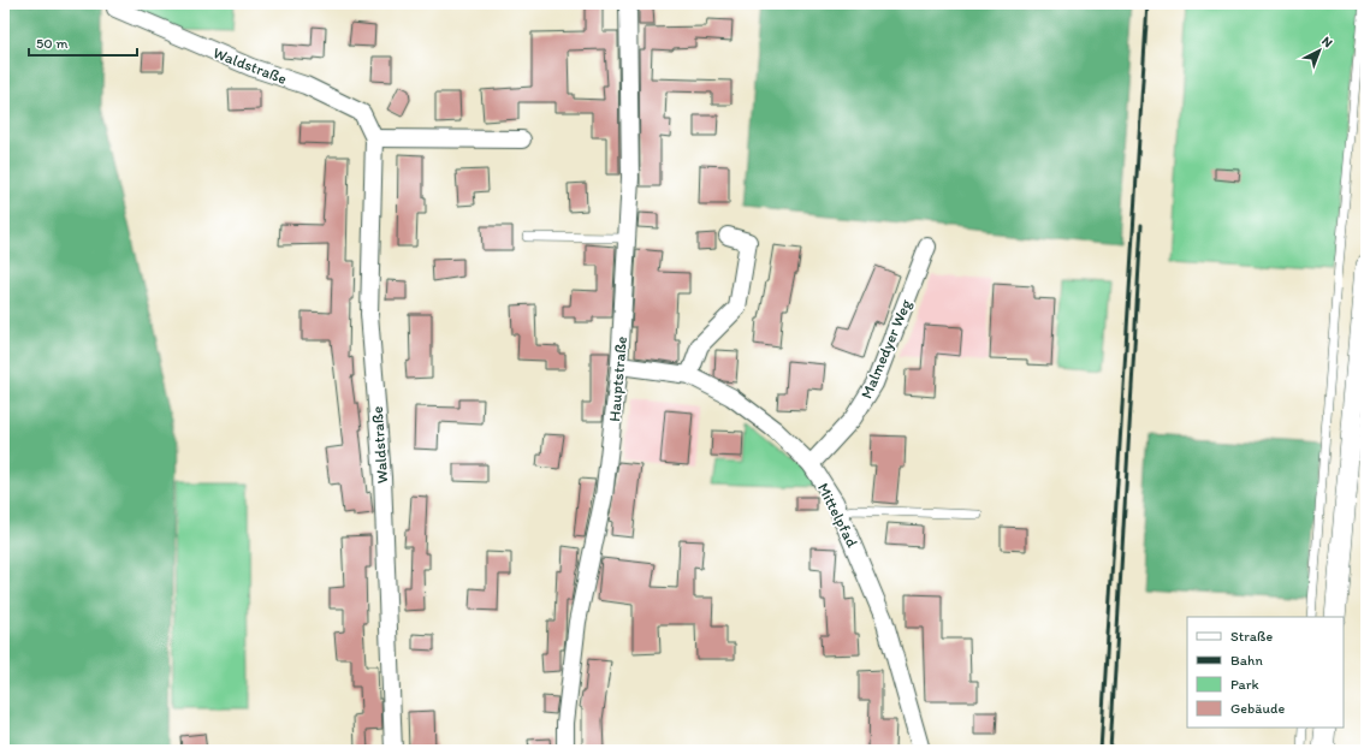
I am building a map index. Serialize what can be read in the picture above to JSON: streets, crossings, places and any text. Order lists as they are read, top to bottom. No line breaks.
{"streets":{"street":["Waldstraße","Malmedyer Weg","Hauptstraße","Mittelpfad"]},"crossings":[["Malmedyer Weg","Mittelpfad"],["Hauptstraße","Mittelpfad"]],"legend":["Straße","Bahn","Park","Gebäude"],"scale_bar":"50 m","north":"top right"}
